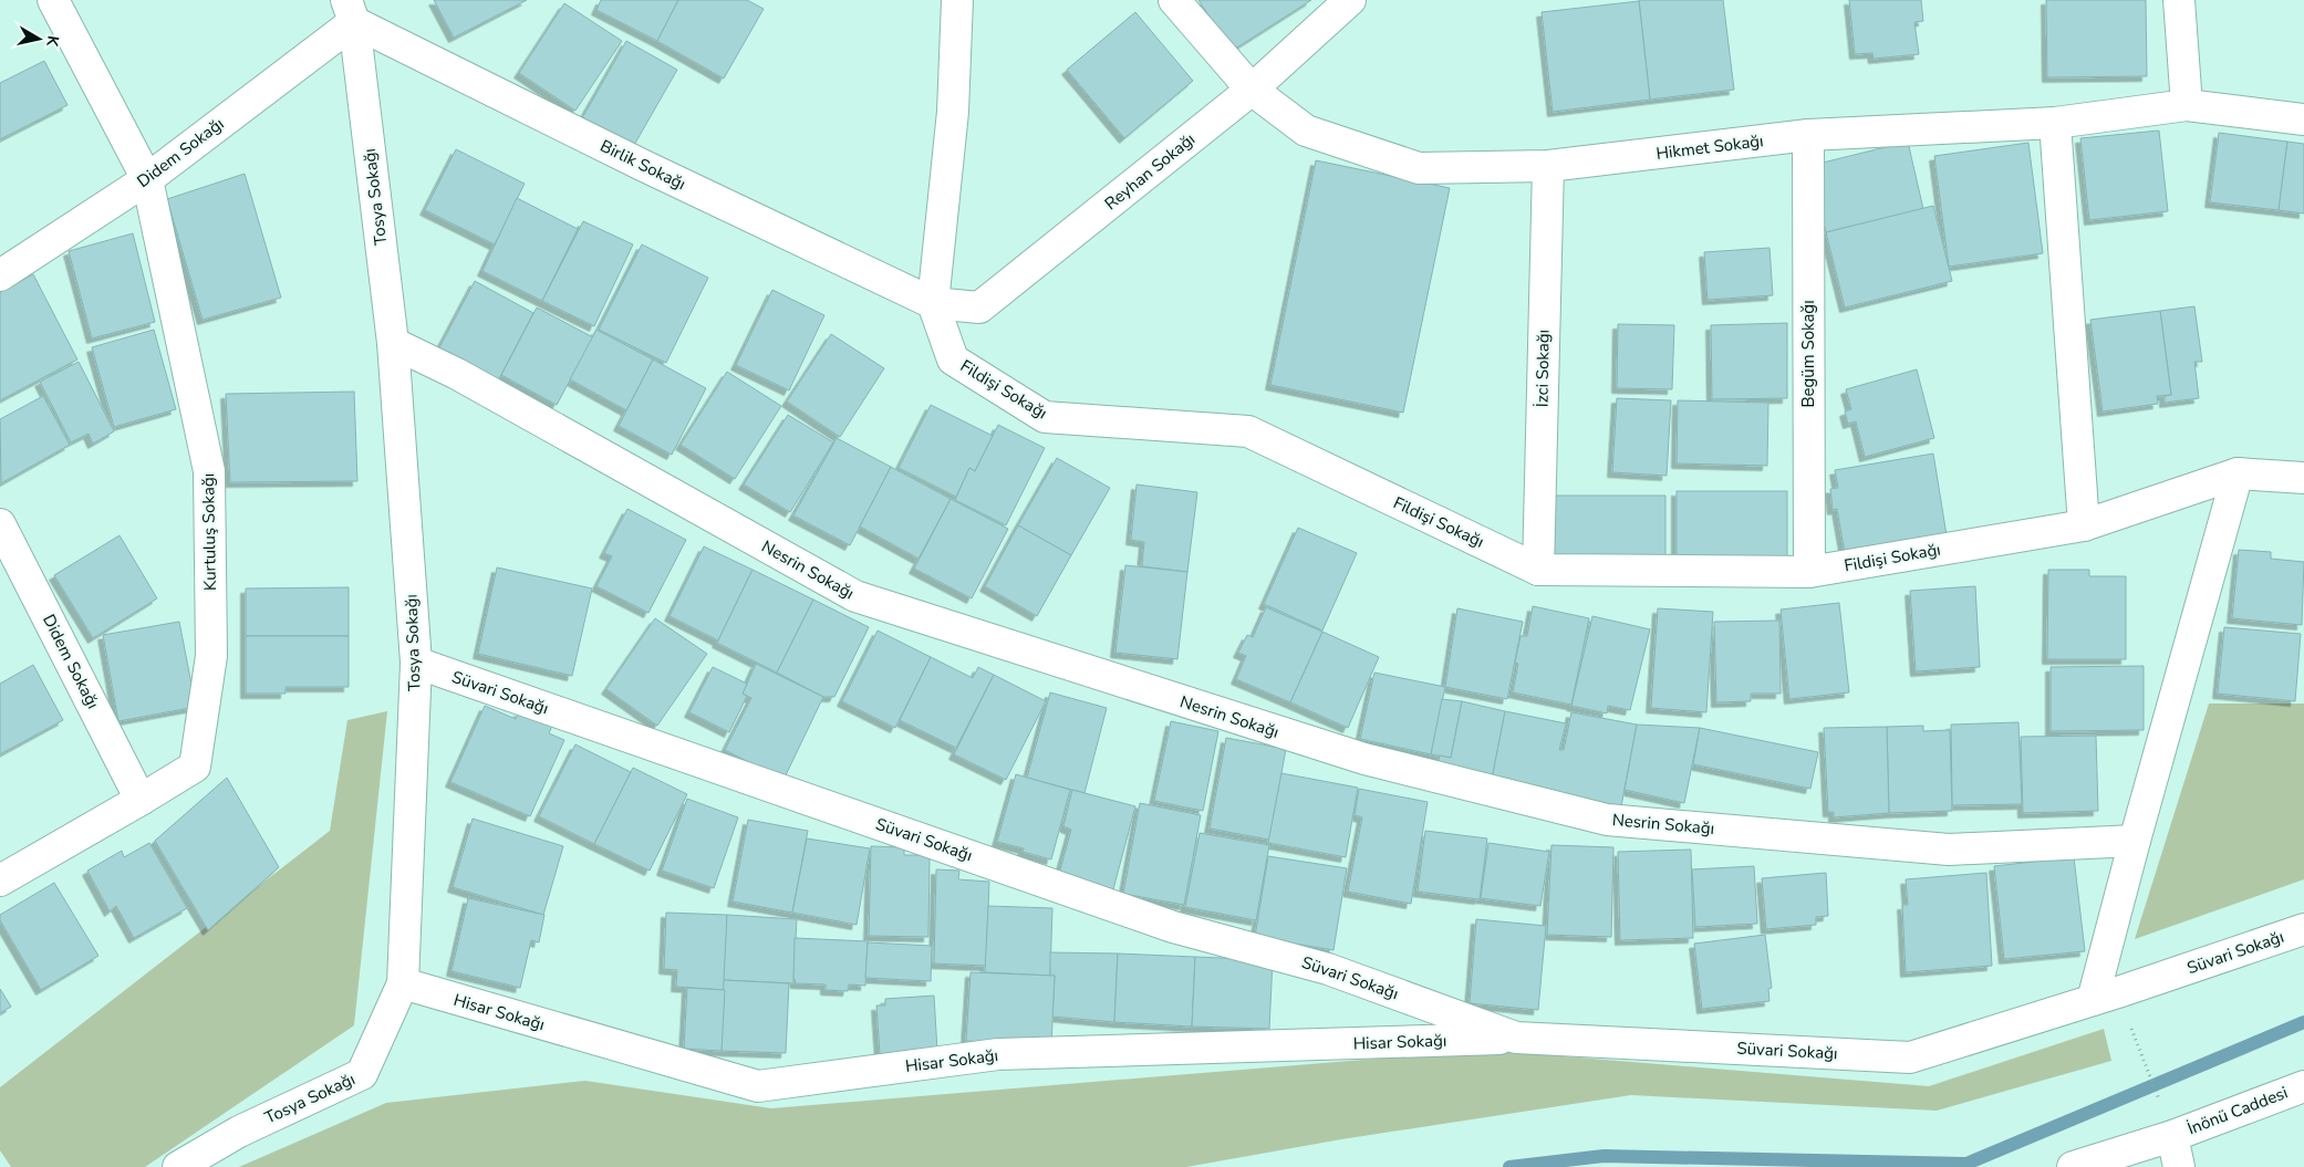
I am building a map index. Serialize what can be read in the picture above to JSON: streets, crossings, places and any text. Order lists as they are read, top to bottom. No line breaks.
{"streets":{"street":["Hikmet Sokağı","Didem Sokağı","Birlik Sokağı","Reyhan Sokağı","Tosya Sokağı","Begüm Sokağı","İzci Sokağı","Fildişi Sokağı","Kurtuluş Sokağı","Nesrin Sokağı","Süvari Sokağı","Hisar Sokağı","İnönü Caddesi"]},"crossings":[["Hikmet Sokağı","Reyhan Sokağı"],["Hikmet Sokağı","Begüm Sokağı"],["Hikmet Sokağı","İzci Sokağı"],["Didem Sokağı","Birlik Sokağı"],["Didem Sokağı","Tosya Sokağı"],["Didem Sokağı","Kurtuluş Sokağı"],["Birlik Sokağı","Reyhan Sokağı"],["Birlik Sokağı","Tosya Sokağı"],["Birlik Sokağı","Fildişi Sokağı"],["Reyhan Sokağı","Fildişi Sokağı"],["Tosya Sokağı","Nesrin Sokağı"],["Tosya Sokağı","Süvari Sokağı"],["Tosya Sokağı","Hisar Sokağı"],["Begüm Sokağı","Fildişi Sokağı"],["İzci Sokağı","Fildişi Sokağı"],["Süvari Sokağı","Hisar Sokağı"]],"north":"right"}
